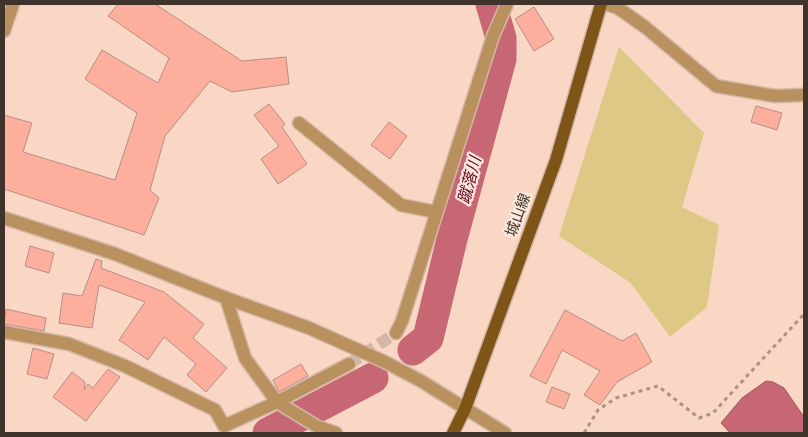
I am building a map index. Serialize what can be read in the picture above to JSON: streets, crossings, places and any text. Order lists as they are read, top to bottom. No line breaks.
{"streets":{"main road":["城山線"]},"water":["蹴落川"]}
